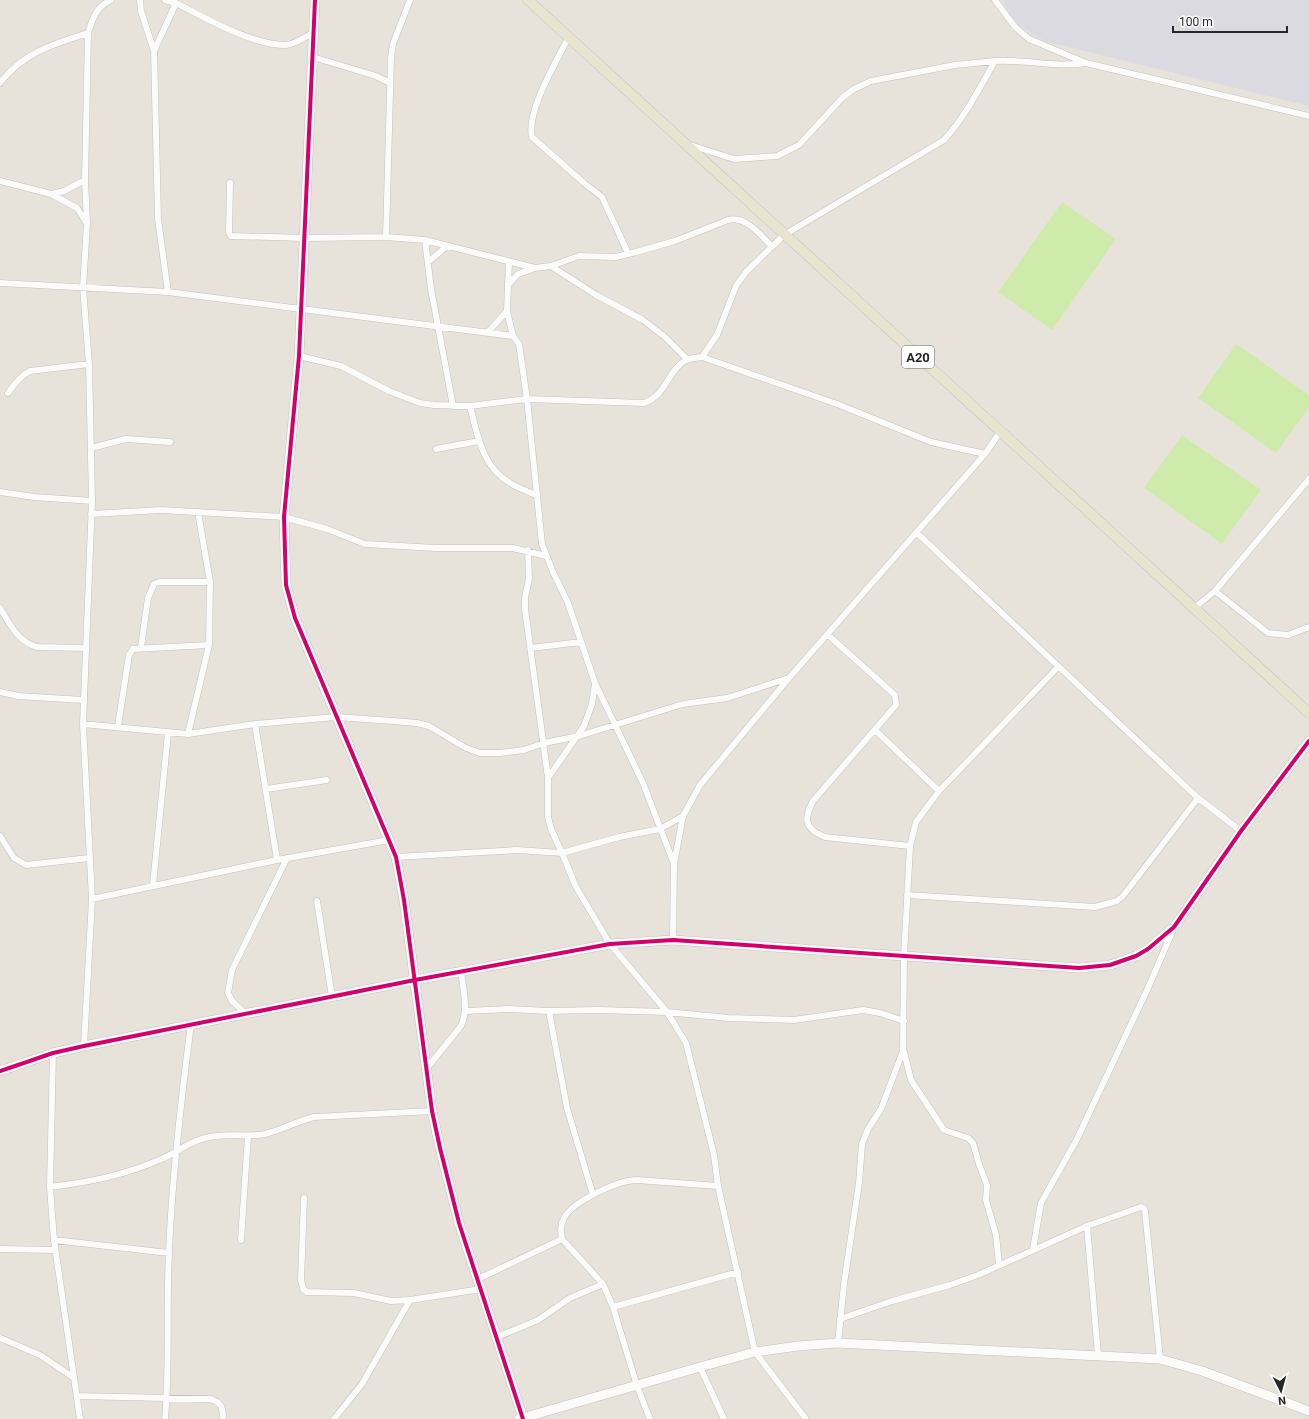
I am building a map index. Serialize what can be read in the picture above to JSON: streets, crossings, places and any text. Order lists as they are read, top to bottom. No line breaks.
{"streets":{"main road":["A20"]},"scale_bar":"100 m","north":"bottom"}
